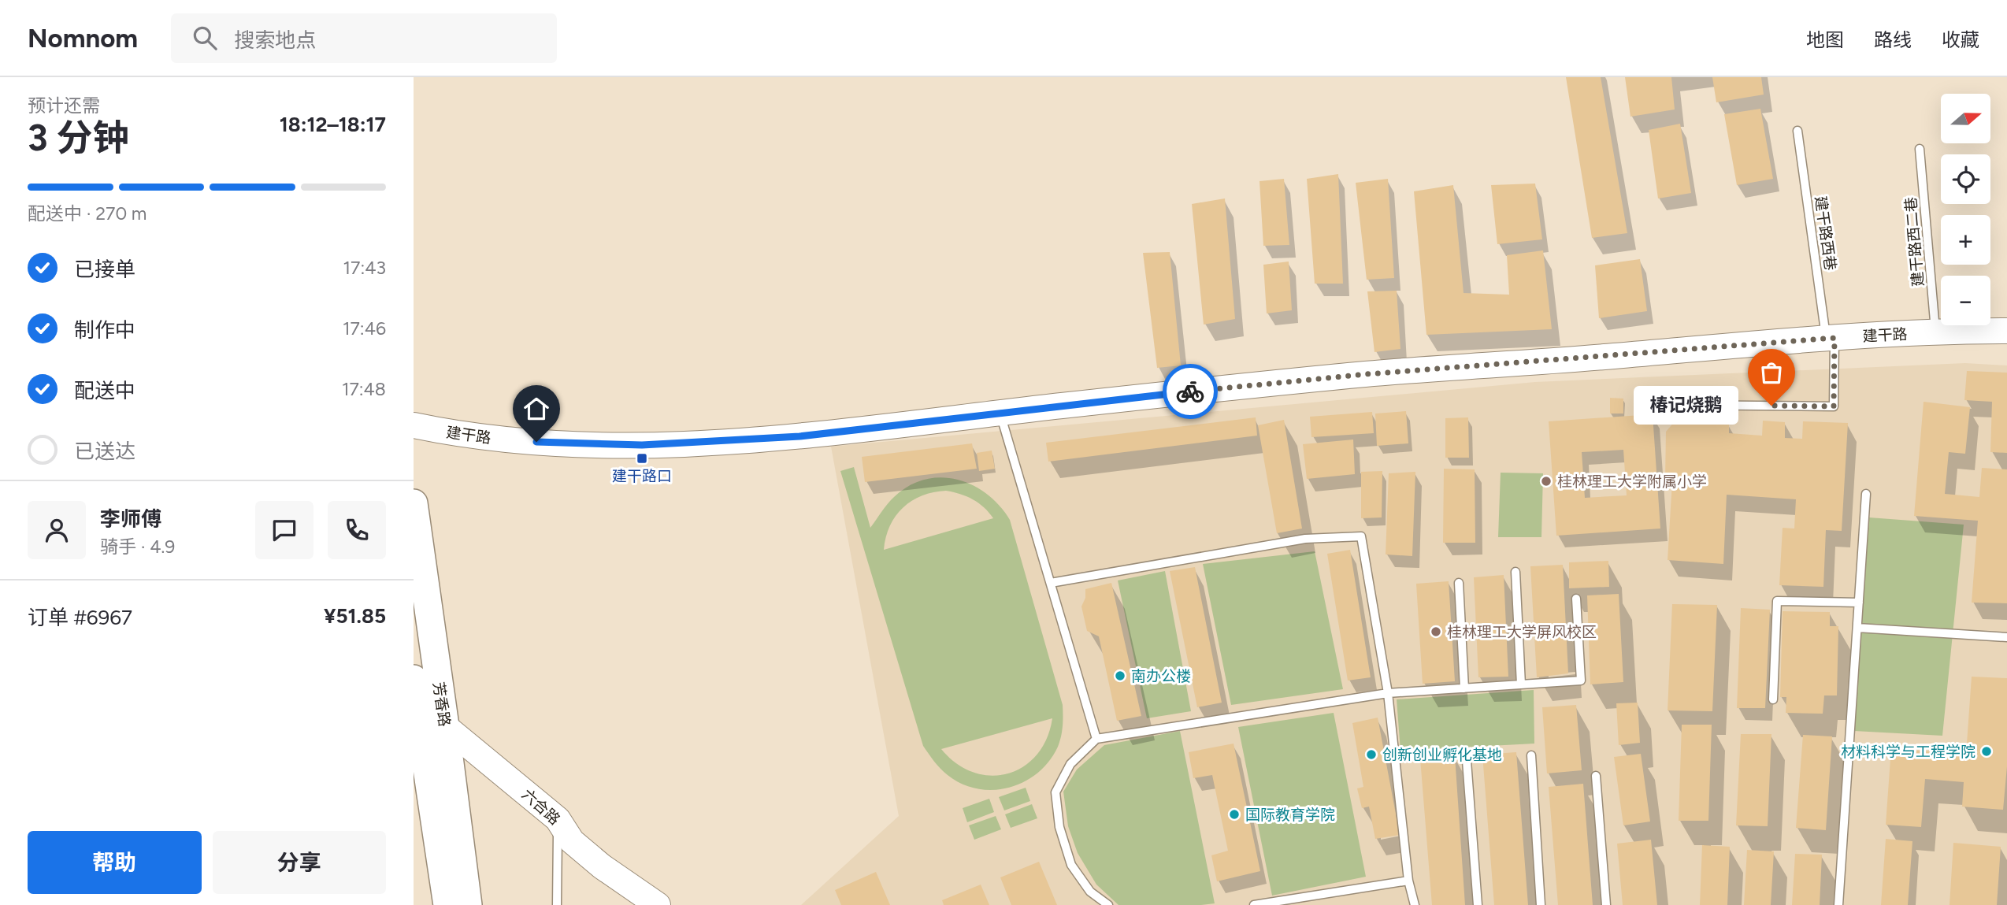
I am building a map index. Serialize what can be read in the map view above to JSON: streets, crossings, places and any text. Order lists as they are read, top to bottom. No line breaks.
{"streets":{"main road":["建干路","芳香路","六合路"],"lane":["建干路西巷","建干路西二巷"]},"crossings":[["建干路西巷","建干路"],["建干路西二巷","建干路"],["芳香路","六合路"]],"places":{"other":["椿记烧鹅","桂林理工大学附属小学","桂林理工大学屏风校区","南办公楼","材料科学与工程学院","创新创业孵化基地","国际教育学院"],"transit":["建干路口"]},"north":"right","page":{"header":"Nomnom","search":"搜索地点","nav":["地图","路线","收藏"],"heading":["3 分钟","预计还需","18:12–18:17"],"panel":["李师傅","骑手 · 4.9","订单 #6967","¥51.85"],"map_buttons":["+","−"],"bar":"配送中 · 270 m","list":[["已接单","17:43"],["制作中","17:46"],["配送中","17:48"],"已送达"],"bubble":"椿记烧鹅","buttons":["帮助","分享"]}}
